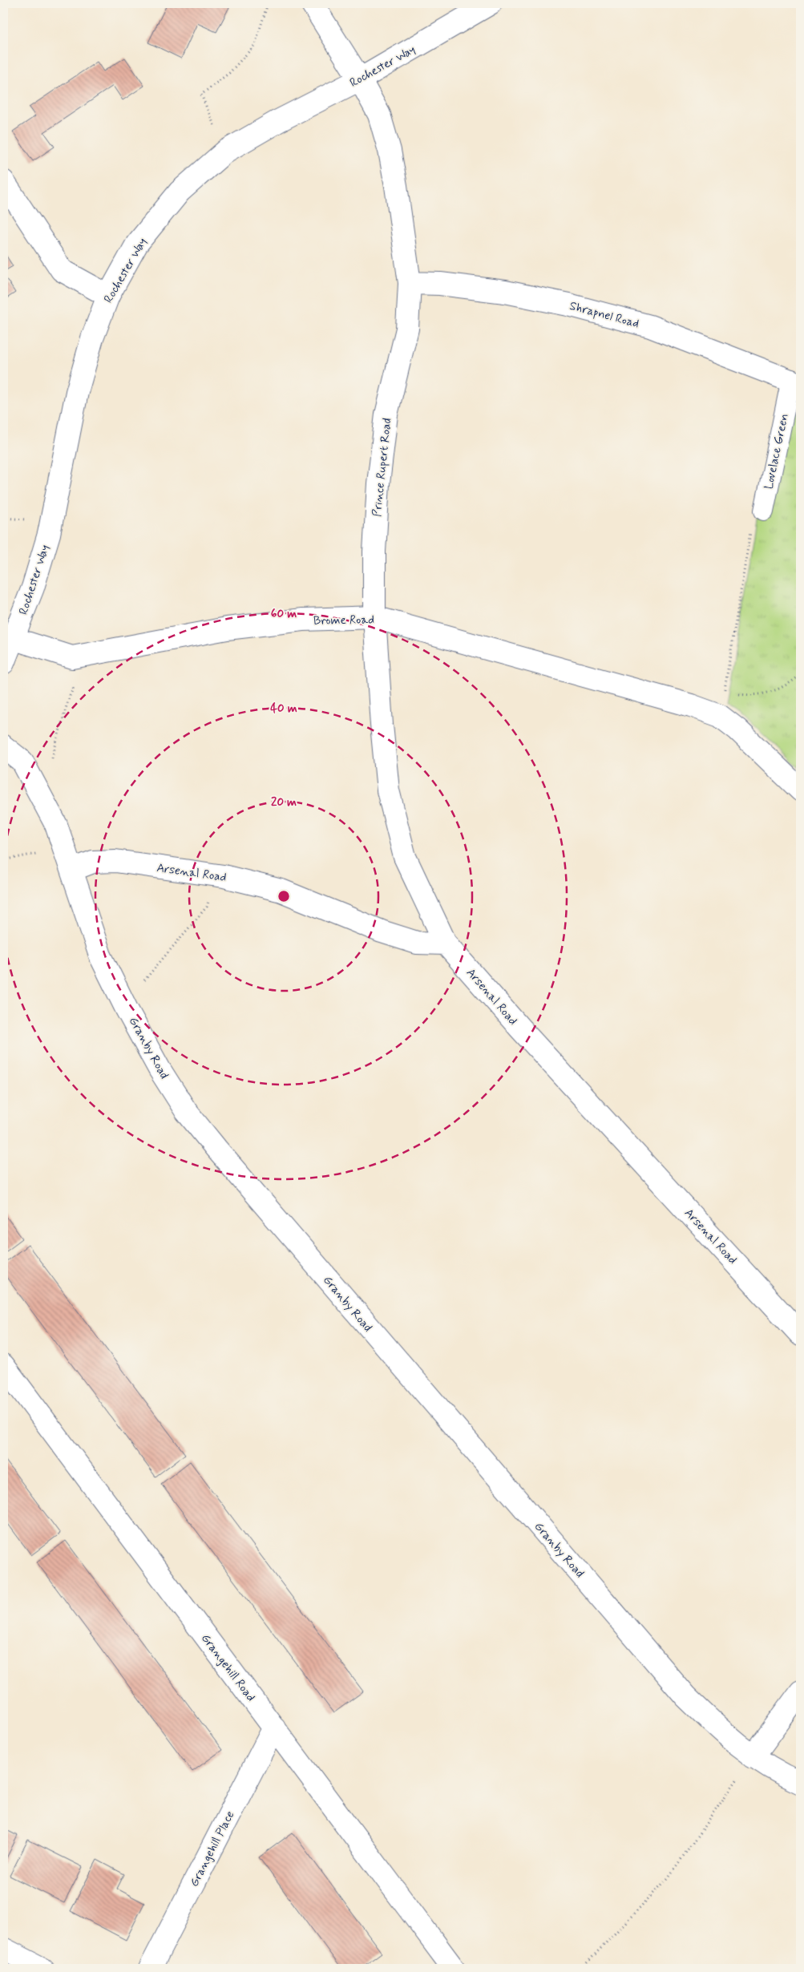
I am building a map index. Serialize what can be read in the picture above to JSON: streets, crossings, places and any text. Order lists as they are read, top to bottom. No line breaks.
{"streets":{"street":["Rochester Way","Shrapnel Road","Prince Rupert Road","Brome Road","Arsenal Road","Granby Road","Grangehill Road","Grangehill Place"],"lane":["Lovelace Green"]},"crossings":[["Rochester Way","Prince Rupert Road"],["Rochester Way","Brome Road"],["Shrapnel Road","Lovelace Green"],["Shrapnel Road","Prince Rupert Road"],["Prince Rupert Road","Brome Road"],["Prince Rupert Road","Arsenal Road"],["Arsenal Road","Granby Road"],["Grangehill Road","Grangehill Place"]],"rings":["60 m","40 m","20 m"]}
